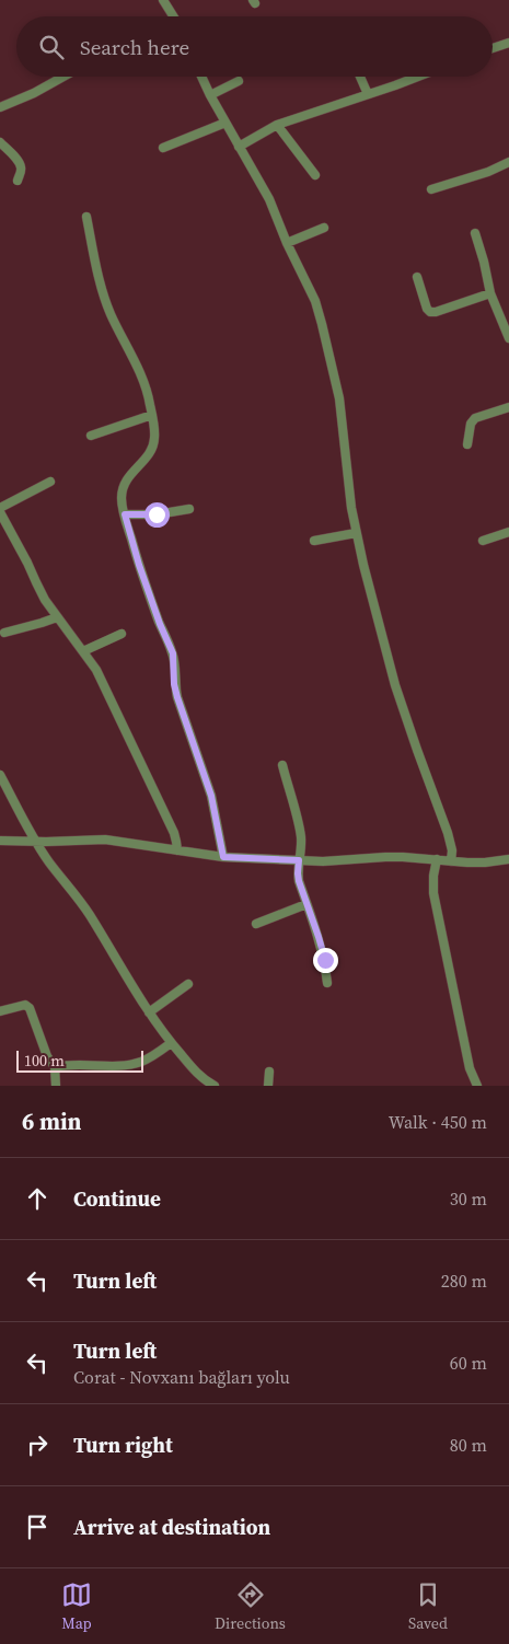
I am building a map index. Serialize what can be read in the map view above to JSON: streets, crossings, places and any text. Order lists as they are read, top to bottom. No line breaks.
{"scale_bar":"100 m","page":{"search":"Search here","scale":"100 m","heading":["6 min","Walk · 450 m"],"list":[["Continue","30 m"],["Turn left","280 m"],["Turn left","Corat - Novxanı bağları yolu","60 m"],["Turn right","80 m"],"Arrive at destination"],"nav":["Map","Directions","Saved"]}}
